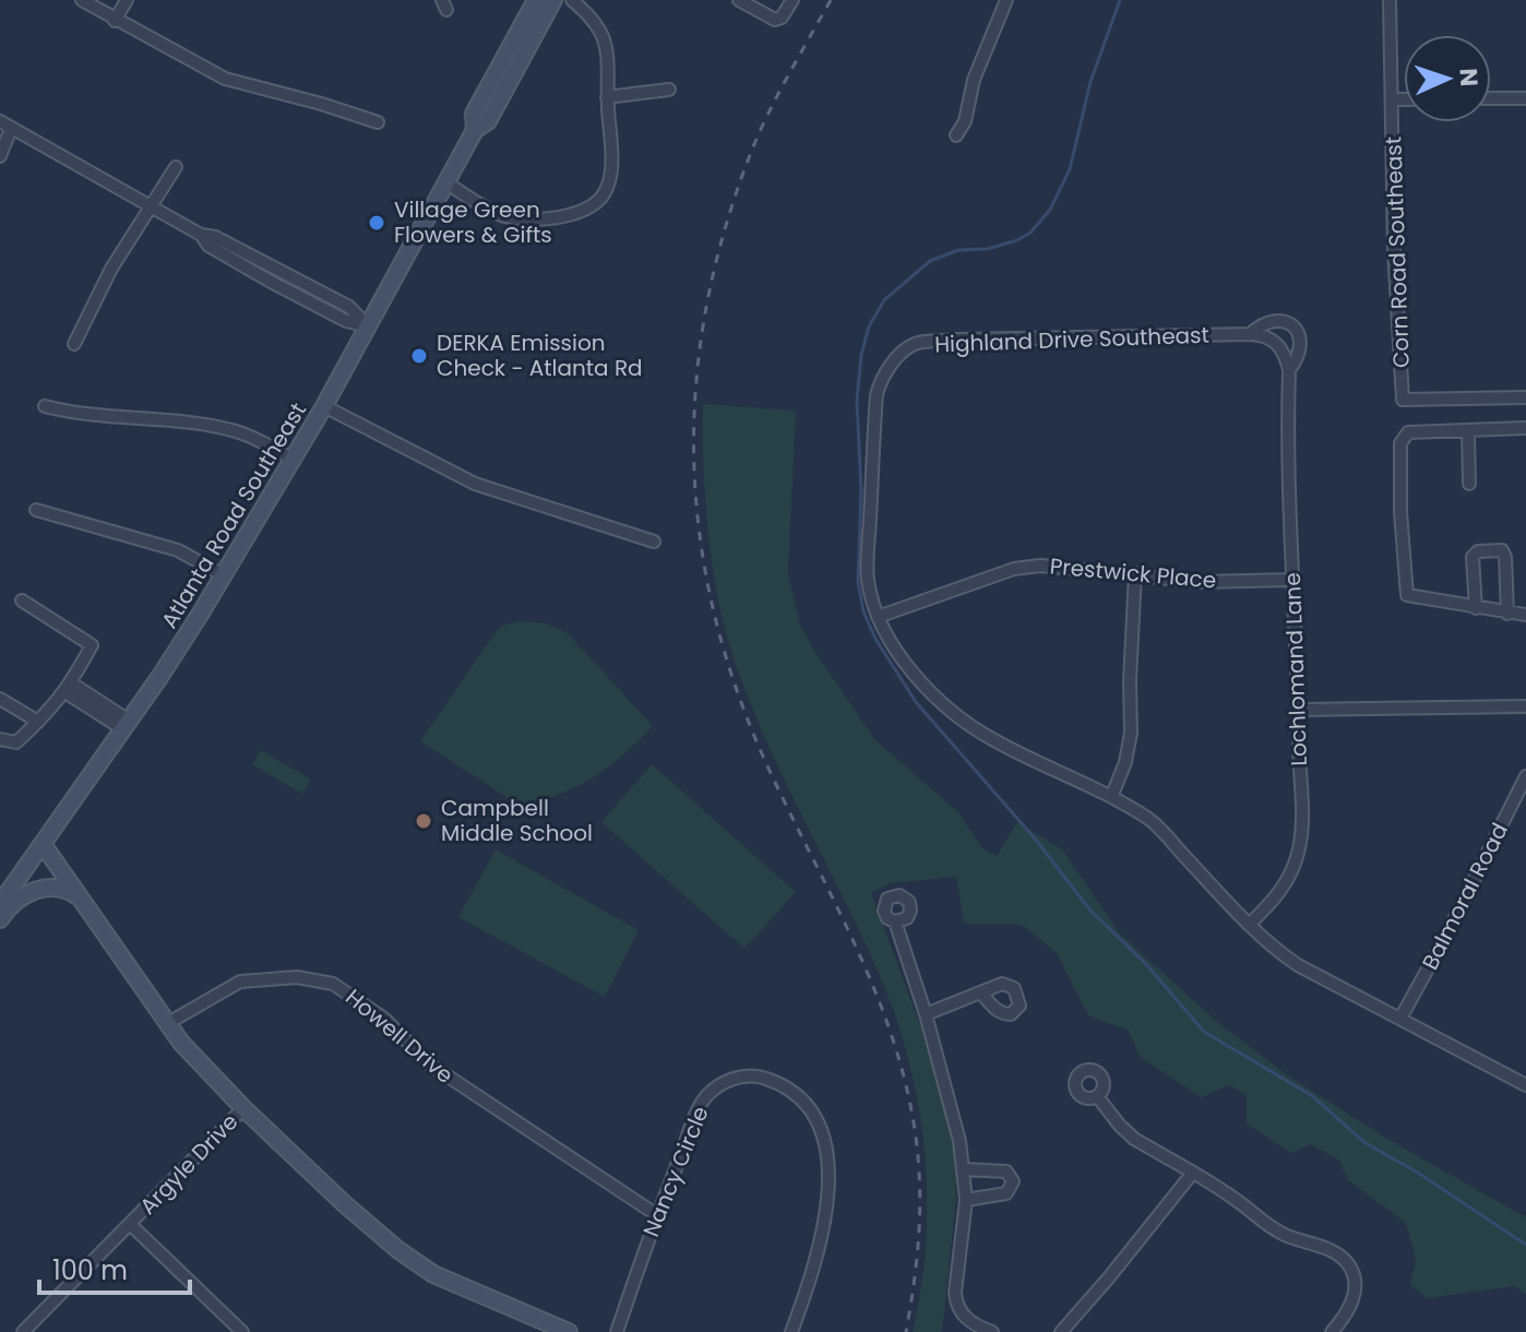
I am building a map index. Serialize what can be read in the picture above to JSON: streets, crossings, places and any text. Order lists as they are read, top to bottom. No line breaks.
{"streets":{"main road":["Atlanta Road Southeast"],"street":["Corn Road Southeast","Highland Drive Southeast","Prestwick Place","Lochlomand Lane","Balmoral Road","Howell Drive","Argyle Drive","Nancy Circle"]},"crossings":[["Highland Drive Southeast","Prestwick Place"],["Highland Drive Southeast","Lochlomand Lane"],["Highland Drive Southeast","Balmoral Road"],["Prestwick Place","Lochlomand Lane"],["Howell Drive","Nancy Circle"]],"places":["Village Green Flowers & Gifts","DERKA Emission Check - Atlanta Rd","Campbell Middle School"],"scale_bar":"100 m","north":"right"}
